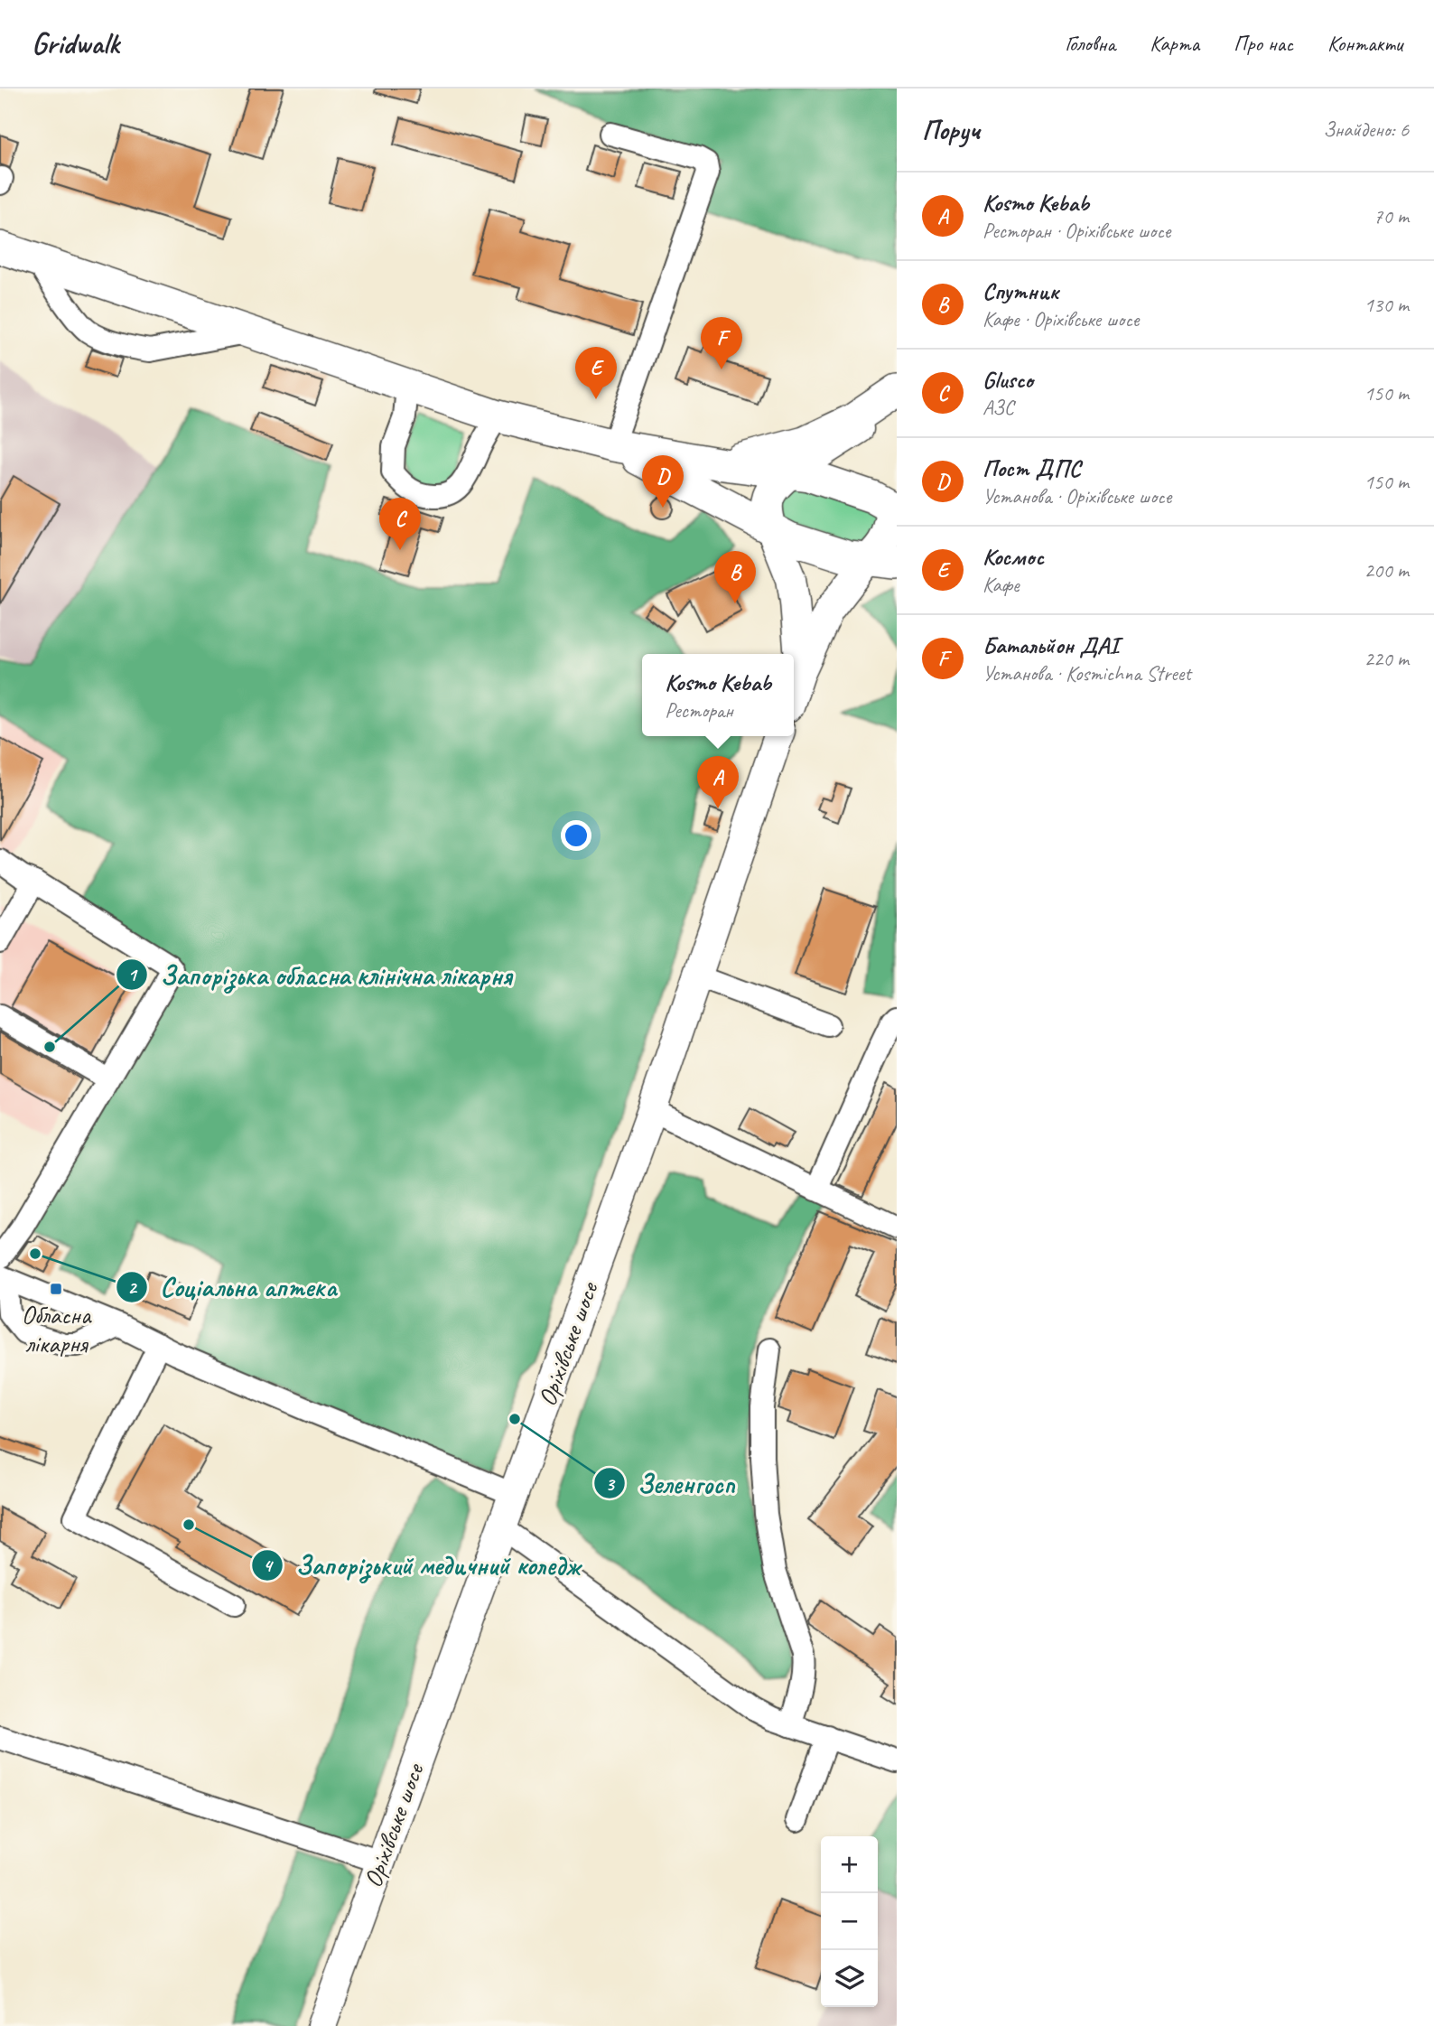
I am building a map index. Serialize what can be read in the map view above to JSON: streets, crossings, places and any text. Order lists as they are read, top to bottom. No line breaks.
{"streets":{"main road":["Оріхівське шосе"]},"places":{"other":["Запорізька обласна клінічна лікарня","Соціальна аптека","Зеленгосп","Запорізький медичний коледж"],"transit":["Обласна лікарня"]},"page":{"header":"Gridwalk","nav":["Головна","Карта","Про нас","Контакти"],"heading":["Поруч","Знайдено: 6"],"list":[{"mark":"A","name":"Kosmo Kebab","note":"Ресторан · Оріхівське шосе","value":"70 m"},{"mark":"B","name":"Спутник","note":"Кафе · Оріхівське шосе","value":"130 m"},{"mark":"C","name":"Glusco","note":"АЗС","value":"150 m"},{"mark":"D","name":"Пост ДПС","note":"Установа · Оріхівське шосе","value":"150 m"},{"mark":"E","name":"Космос","note":"Кафе","value":"200 m"},{"mark":"F","name":"Батальйон ДАI","note":"Установа · Kosmichna Street","value":"220 m"}],"pins":["F","E","D","C","B","A"],"popup":["Kosmo Kebab","Ресторан"],"map_buttons":["+","−"]}}
